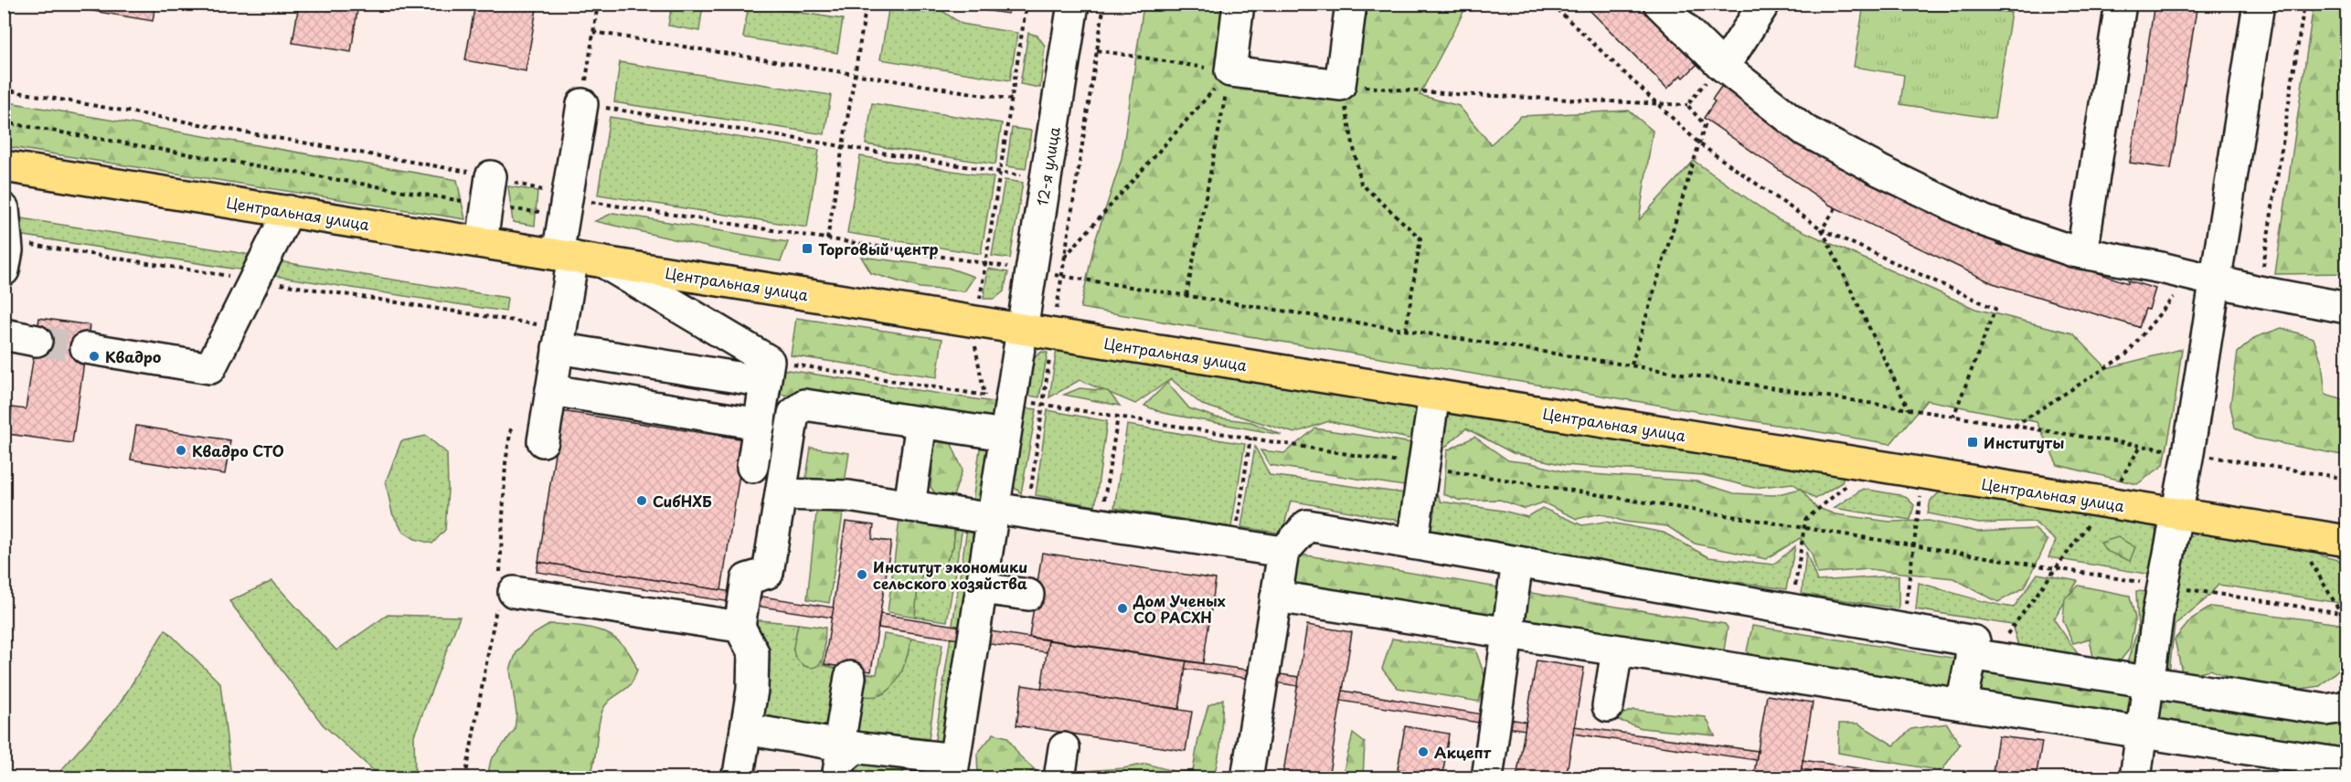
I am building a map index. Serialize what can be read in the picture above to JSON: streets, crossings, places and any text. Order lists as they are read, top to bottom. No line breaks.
{"streets":{"main road":["Центральная улица"],"street":["12-я улица"]},"crossings":[["12-я улица","Центральная улица"]],"places":{"transit":["Торговый центр","Институты"],"other":["Квадро","Квадро СТО","СибНХБ","Институт экономики сельского хозяйства","Дом Ученых СО РАСХН","Акцепт"]}}
